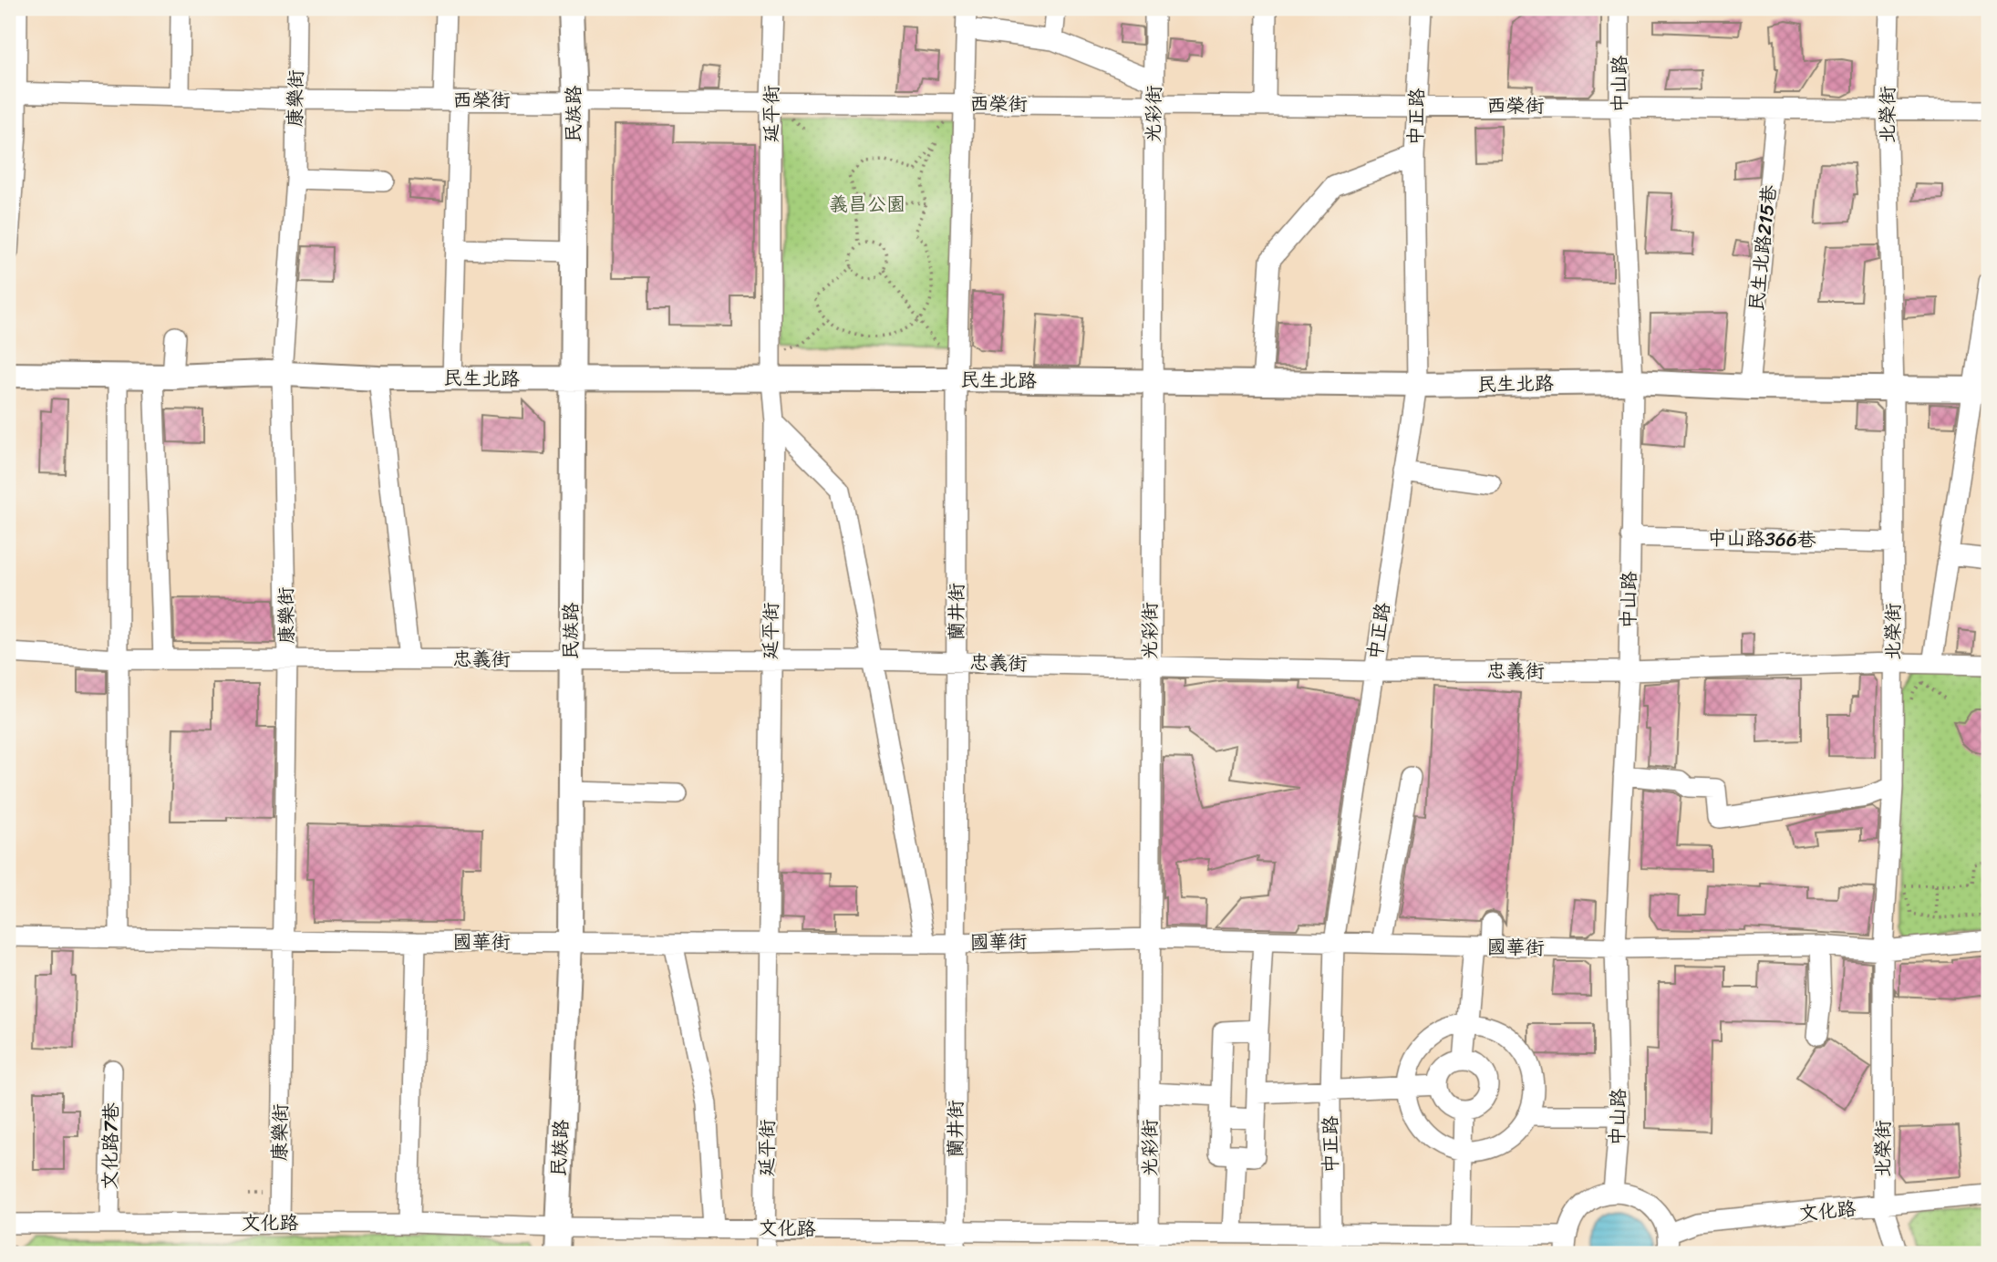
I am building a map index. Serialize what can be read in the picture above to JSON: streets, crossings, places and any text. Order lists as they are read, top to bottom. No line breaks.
{"streets":{"main road":["民族路","民生北路"],"street":["中山路","康樂街","西榮街","延平街","光彩街","北榮街","中正路","民生北路215巷","中山路366巷","蘭井街","忠義街","國華街","文化路7巷","文化路"]},"crossings":[["中山路","西榮街"],["中山路","民生北路"],["中山路","中山路366巷"],["中山路","忠義街"],["中山路","國華街"],["康樂街","西榮街"],["康樂街","民生北路"],["康樂街","忠義街"],["康樂街","國華街"],["康樂街","文化路"],["西榮街","民族路"],["西榮街","延平街"],["西榮街","光彩街"],["西榮街","北榮街"],["西榮街","中正路"],["西榮街","民生北路215巷"],["西榮街","蘭井街"],["民族路","民生北路"],["民族路","忠義街"],["民族路","國華街"],["民族路","文化路"],["延平街","民生北路"],["延平街","忠義街"],["延平街","國華街"],["延平街","文化路"],["光彩街","民生北路"],["光彩街","忠義街"],["光彩街","國華街"],["光彩街","文化路"],["北榮街","民生北路"],["北榮街","中山路366巷"],["北榮街","忠義街"],["北榮街","國華街"],["北榮街","文化路"],["中正路","民生北路"],["中正路","忠義街"],["中正路","國華街"],["中正路","文化路"],["民生北路215巷","民生北路"],["民生北路","蘭井街"],["蘭井街","忠義街"],["蘭井街","國華街"],["蘭井街","文化路"],["文化路7巷","文化路"]],"parks":["義昌公園"]}
